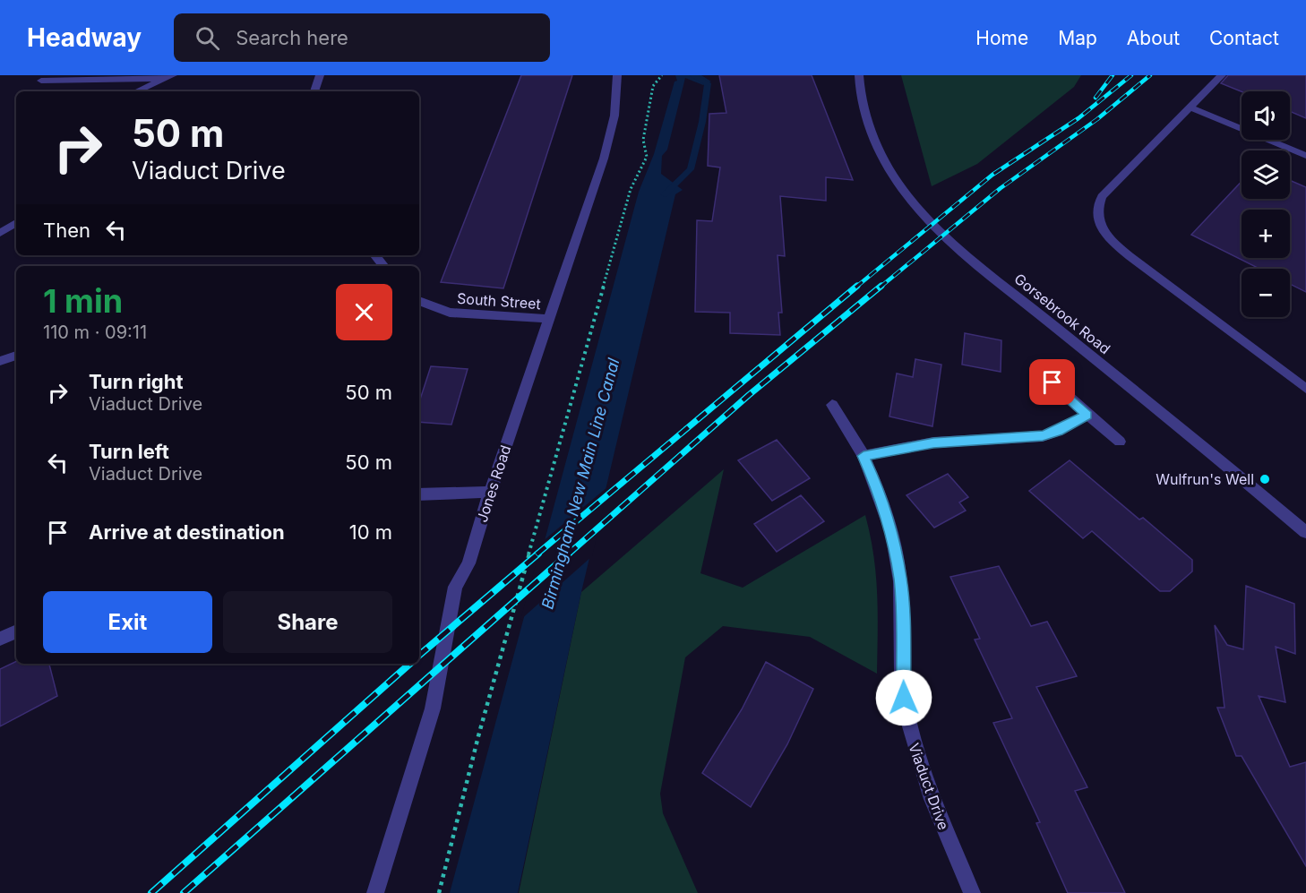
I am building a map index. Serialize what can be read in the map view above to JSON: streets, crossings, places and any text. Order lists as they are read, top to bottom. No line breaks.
{"streets":{"street":["South Street","Gorsebrook Road","Jones Road","Viaduct Drive"]},"crossings":[["South Street","Jones Road"]],"water":["Birmingham New Main Line Canal"],"places":["Wulfrun's Well"],"page":{"header":"Headway","search":"Search here","nav":["Home","Map","About","Contact"],"map_buttons":["+","−"],"turn":["50 m","Viaduct Drive"],"then":"Then","heading":["1 min","110 m · 09:11"],"list":[{"name":"Turn right","note":"Viaduct Drive","value":"50 m"},{"name":"Turn left","note":"Viaduct Drive","value":"50 m"},{"name":"Arrive at destination","value":"10 m"}],"buttons":["Exit","Share"]}}
